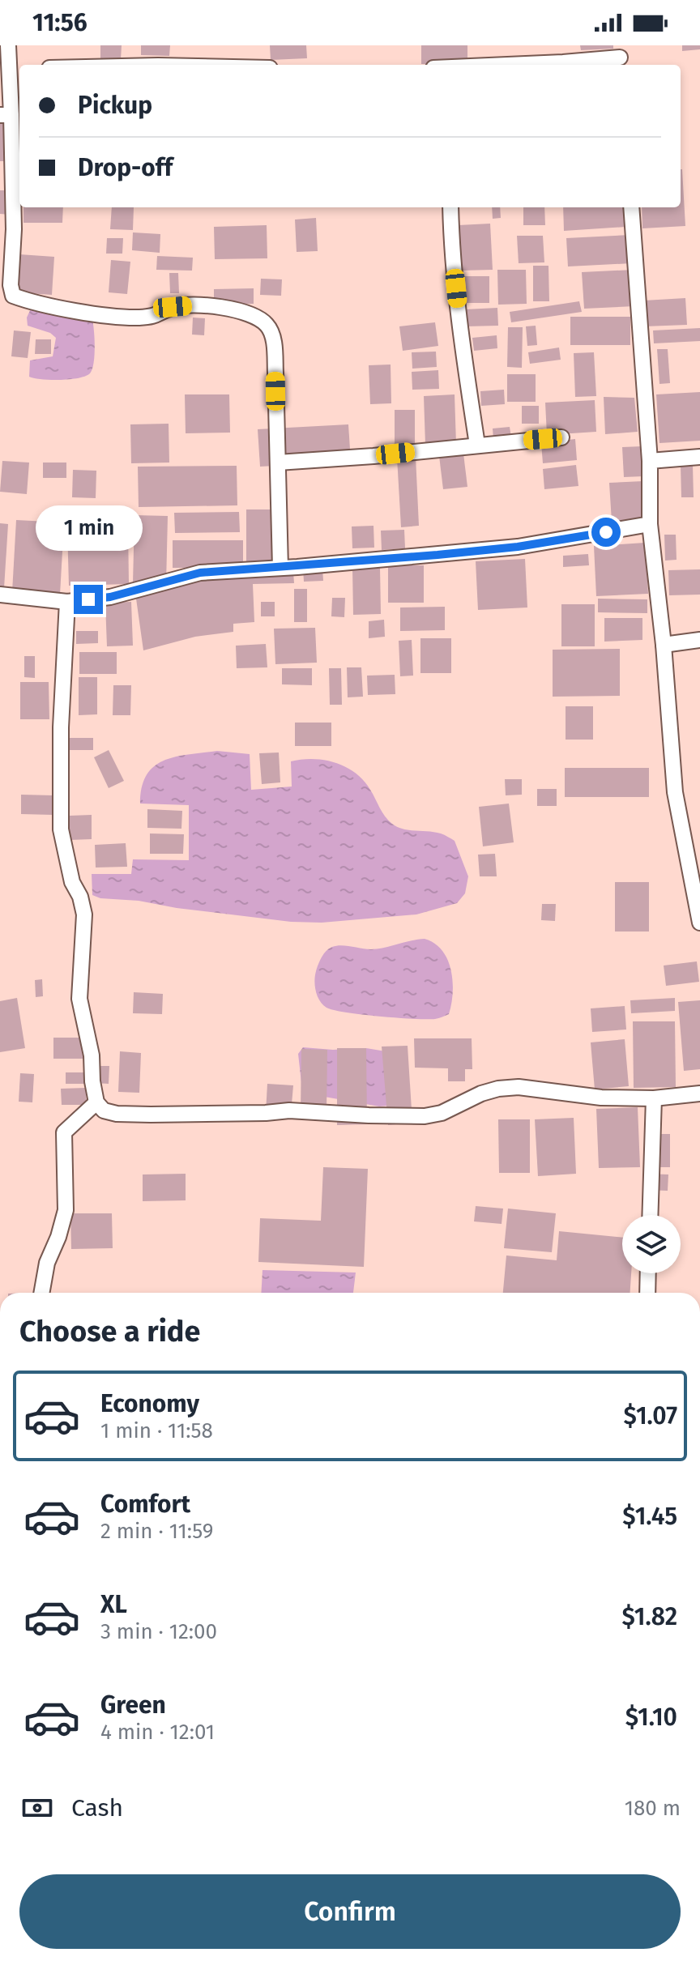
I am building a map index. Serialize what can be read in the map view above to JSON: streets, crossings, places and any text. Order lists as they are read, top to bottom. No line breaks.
{"page":{"status":"11:56","banner":["Pickup","Drop-off"],"bubble":"1 min","heading":"Choose a ride","list":[{"name":"Economy","note":"1 min · 11:58","value":"$1.07"},{"name":"Comfort","note":"2 min · 11:59","value":"$1.45"},{"name":"XL","note":"3 min · 12:00","value":"$1.82"},{"name":"Green","note":"4 min · 12:01","value":"$1.10"}],"pay":["Cash","180 m"],"buttons":"Confirm"}}
